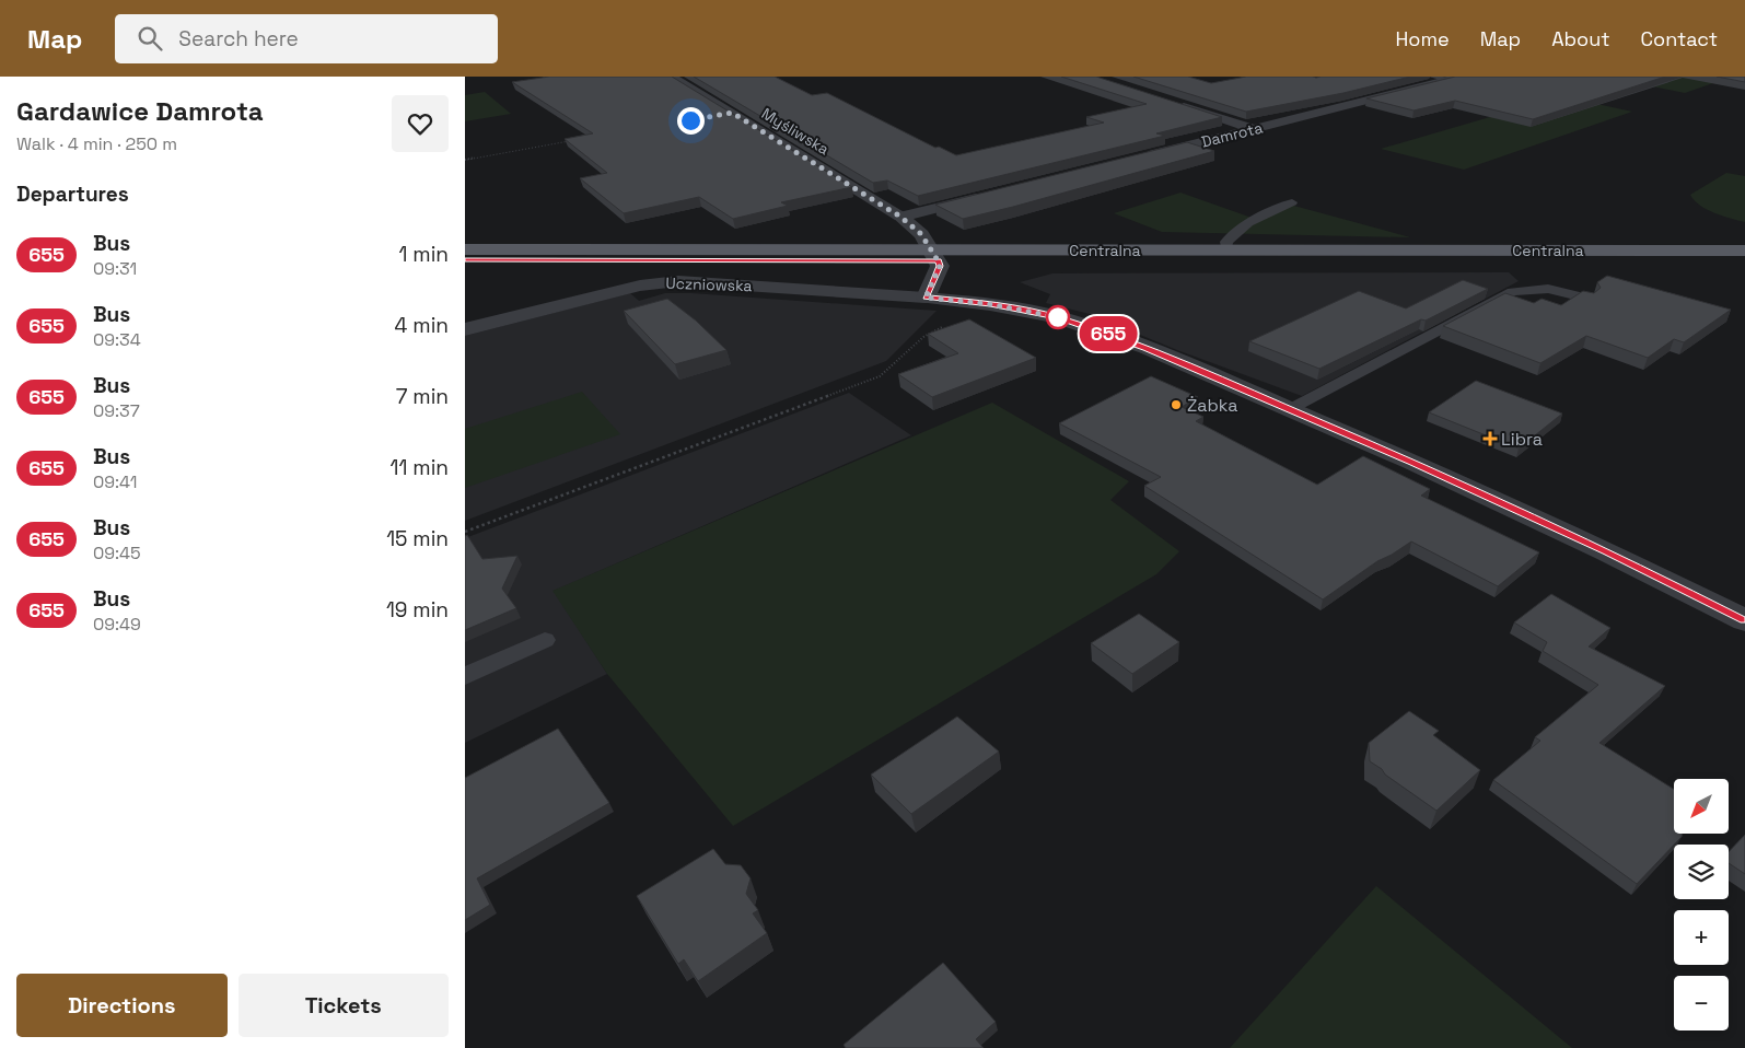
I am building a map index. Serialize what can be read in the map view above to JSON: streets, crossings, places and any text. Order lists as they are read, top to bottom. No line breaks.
{"streets":{"main road":["Centralna"],"street":["Myśliwska","Damrota","Uczniowska"]},"places":{"other":["Żabka"],"health":["Libra"]},"lines":["bus line 655"],"north":"bottom left","page":{"header":"Map","search":"Search here","nav":["Home","Map","About","Contact"],"heading":[["Gardawice Damrota","Walk · 4 min · 250 m"],"Departures"],"on_map":"655","list":[{"mark":"655","name":"Bus","note":"09:31","value":"1 min"},{"mark":"655","name":"Bus","note":"09:34","value":"4 min"},{"mark":"655","name":"Bus","note":"09:37","value":"7 min"},{"mark":"655","name":"Bus","note":"09:41","value":"11 min"},{"mark":"655","name":"Bus","note":"09:45","value":"15 min"},{"mark":"655","name":"Bus","note":"09:49","value":"19 min"}],"map_buttons":["+","−"],"buttons":["Directions","Tickets"]}}
